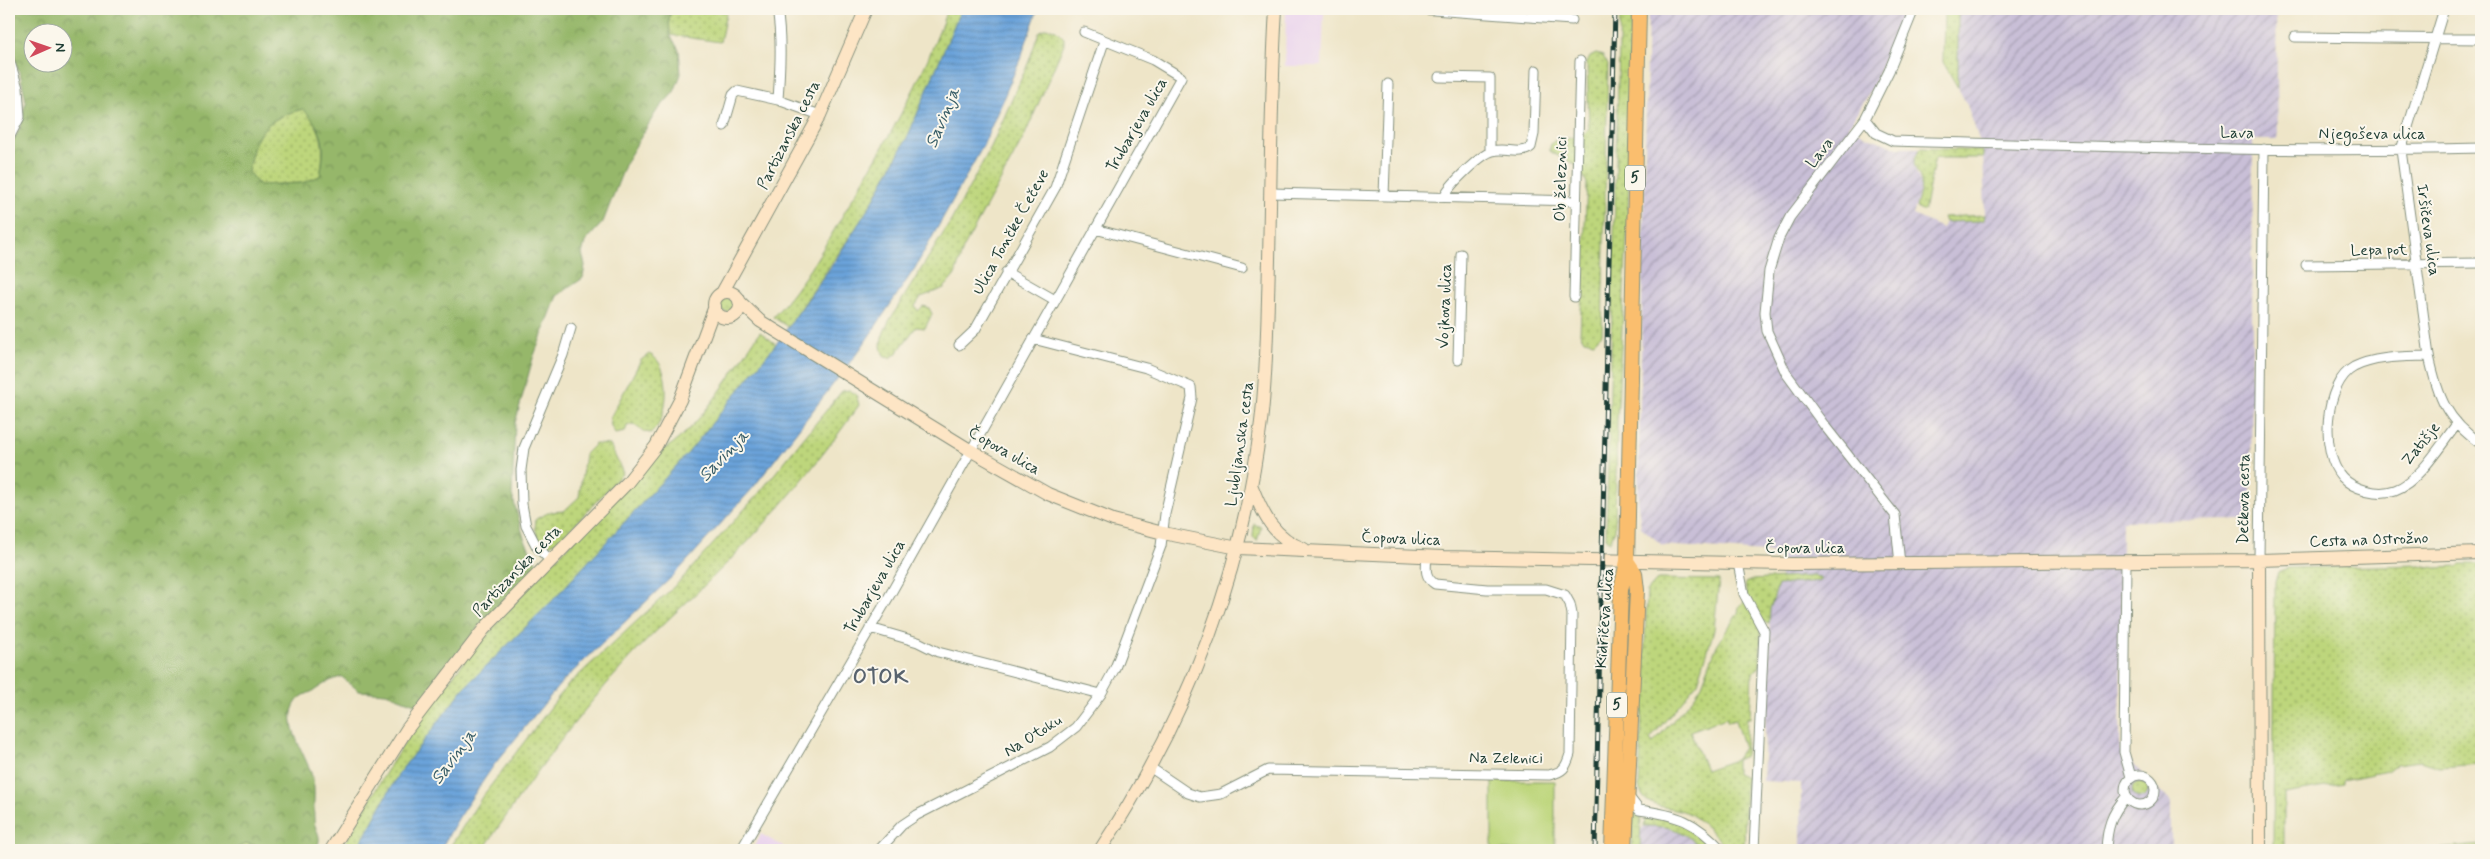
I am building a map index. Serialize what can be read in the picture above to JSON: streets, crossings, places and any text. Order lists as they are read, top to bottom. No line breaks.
{"streets":{"main road":["5","Kidričeva ulica"],"street":["Trubarjeva ulica","Lava","Njegoševa ulica","Partizanska cesta","Ob železnici","Iršičeva ulica","Ulica Tončke Čečeve","Lepa pot","Vojkova ulica","Ljubljanska cesta","Zatišje","Čopova ulica","Dečkova cesta","Cesta na Ostrožno","Na Otoku","Na Zelenici"]},"crossings":[["Trubarjeva ulica","Ulica Tončke Čečeve"],["Trubarjeva ulica","Čopova ulica"],["Lava","Njegoševa ulica"],["Lava","Čopova ulica"],["Lava","Dečkova cesta"],["Njegoševa ulica","Iršičeva ulica"],["Njegoševa ulica","Dečkova cesta"],["Partizanska cesta","Čopova ulica"],["5","Čopova ulica"],["5","Kidričeva ulica"],["Iršičeva ulica","Lepa pot"],["Iršičeva ulica","Zatišje"],["Ljubljanska cesta","Čopova ulica"],["Ljubljanska cesta","Na Zelenici"],["Čopova ulica","Cesta na Ostrožno"],["Čopova ulica","Kidričeva ulica"],["Čopova ulica","Na Otoku"],["Čopova ulica","Na Zelenici"],["Dečkova cesta","Cesta na Ostrožno"]],"districts":["OTOK"],"water":["Savinja"],"north":"right"}
